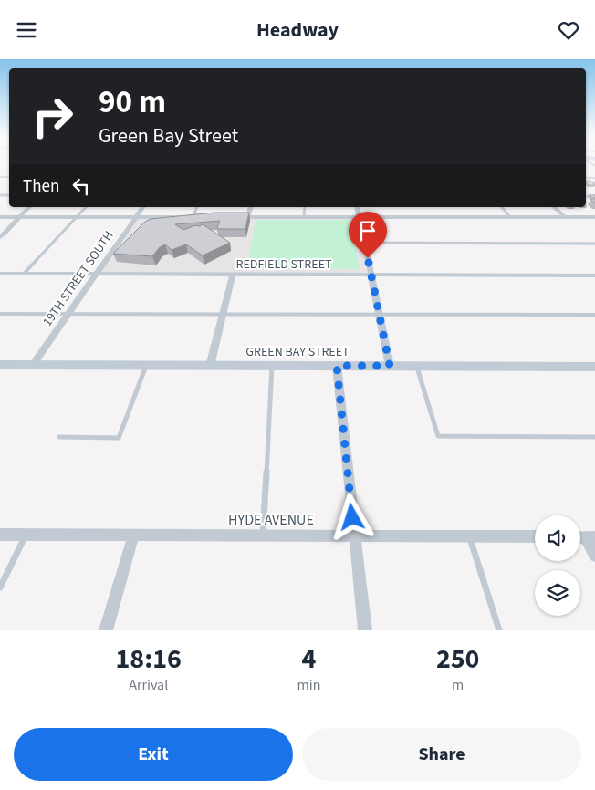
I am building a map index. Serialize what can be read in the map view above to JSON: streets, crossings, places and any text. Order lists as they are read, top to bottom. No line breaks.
{"streets":{"street":["REDFIELD STREET","19TH STREET SOUTH","GREEN BAY STREET","HYDE AVENUE"]},"crossings":[["REDFIELD STREET","19TH STREET SOUTH"],["19TH STREET SOUTH","GREEN BAY STREET"]],"page":{"header":"Headway","turn":["90 m","Green Bay Street"],"then":"Then","eta":["18:16","Arrival","4","min","250","m"],"buttons":["Exit","Share"]}}
